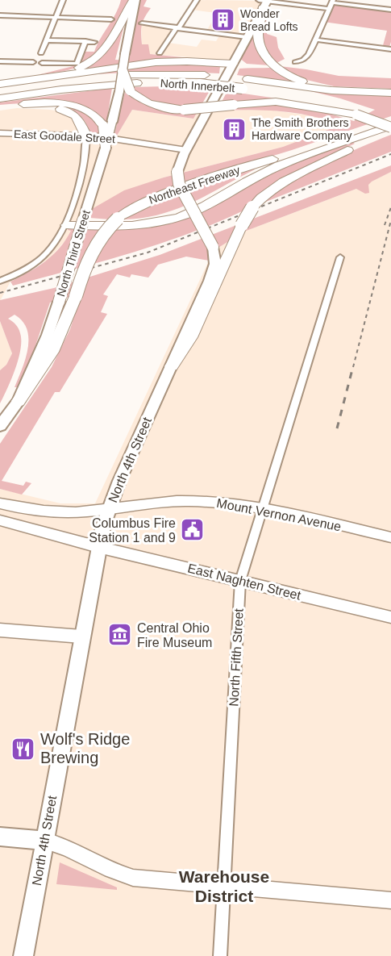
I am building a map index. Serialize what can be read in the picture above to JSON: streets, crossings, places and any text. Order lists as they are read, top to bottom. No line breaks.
{"streets":{"highway":["North Innerbelt","Northeast Freeway"],"main road":["East Goodale Street","North Third Street","North 4th Street","Mount Vernon Avenue","East Naghten Street"],"street":["North Fifth Street"]},"crossings":[["North Innerbelt","Northeast Freeway"],["East Goodale Street","North 4th Street"],["Northeast Freeway","North Third Street"],["North 4th Street","Mount Vernon Avenue"],["North 4th Street","East Naghten Street"],["Mount Vernon Avenue","North Fifth Street"],["East Naghten Street","North Fifth Street"]],"districts":["Warehouse District"],"places":{"building":["Wonder Bread Lofts","The Smith Brothers Hardware Company"],"public building":["Columbus Fire Station 1 and 9"],"museum":["Central Ohio Fire Museum"],"restaurant":["Wolf's Ridge Brewing"]}}
